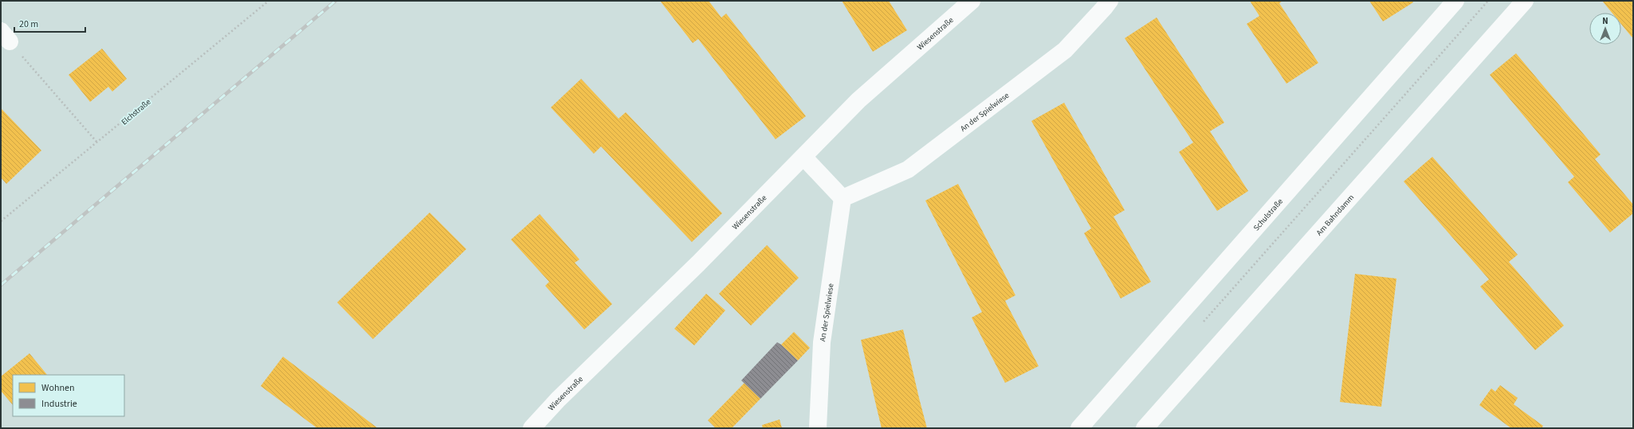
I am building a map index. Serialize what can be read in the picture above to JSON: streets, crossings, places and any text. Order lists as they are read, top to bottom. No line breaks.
{"streets":{"street":["Wiesenstraße","An der Spielwiese","Schulstraße","Am Bahndamm"],"path":["Elchstraße"]},"legend":["Wohnen","Industrie"],"scale_bar":"20 m","north":"top"}
